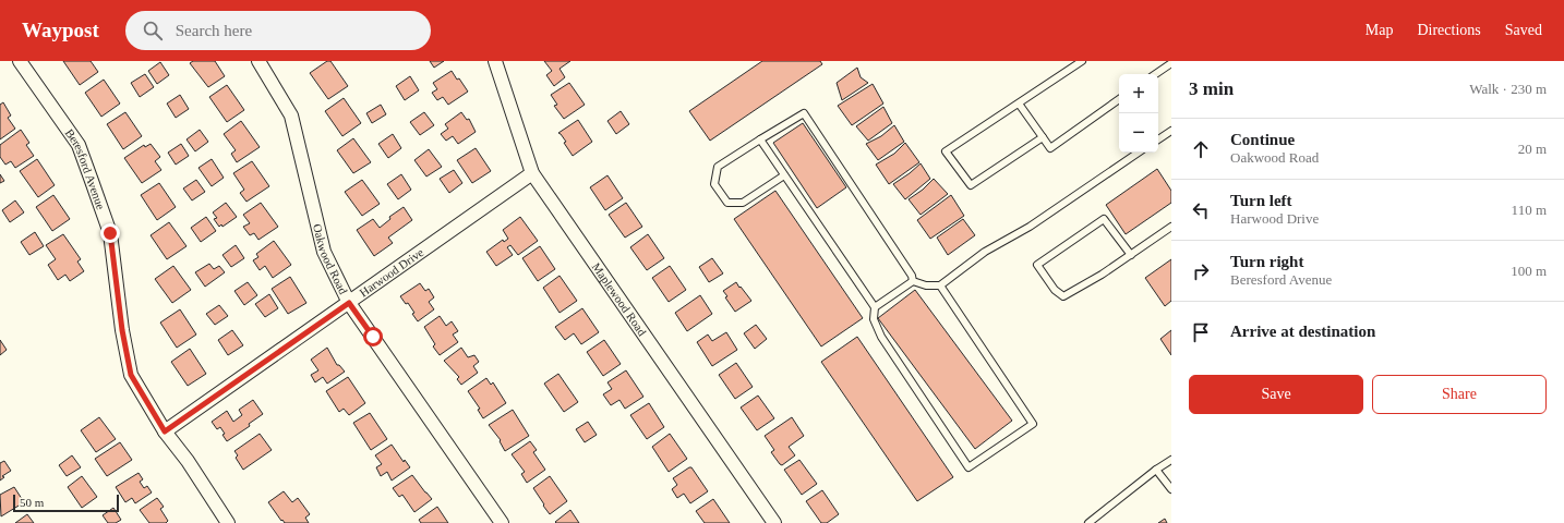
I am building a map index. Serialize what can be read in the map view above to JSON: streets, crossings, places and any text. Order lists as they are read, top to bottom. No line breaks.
{"streets":{"street":["Beresford Avenue","Oakwood Road","Harwood Drive","Maplewood Road"]},"crossings":[["Beresford Avenue","Harwood Drive"],["Oakwood Road","Harwood Drive"],["Harwood Drive","Maplewood Road"]],"scale_bar":"50 m","page":{"header":"Waypost","search":"Search here","nav":["Map","Directions","Saved"],"heading":["3 min","Walk · 230 m"],"map_buttons":["+","−"],"list":[["Continue","Oakwood Road","20 m"],["Turn left","Harwood Drive","110 m"],["Turn right","Beresford Avenue","100 m"],"Arrive at destination"],"buttons":["Save","Share"],"scale":"50 m"}}
